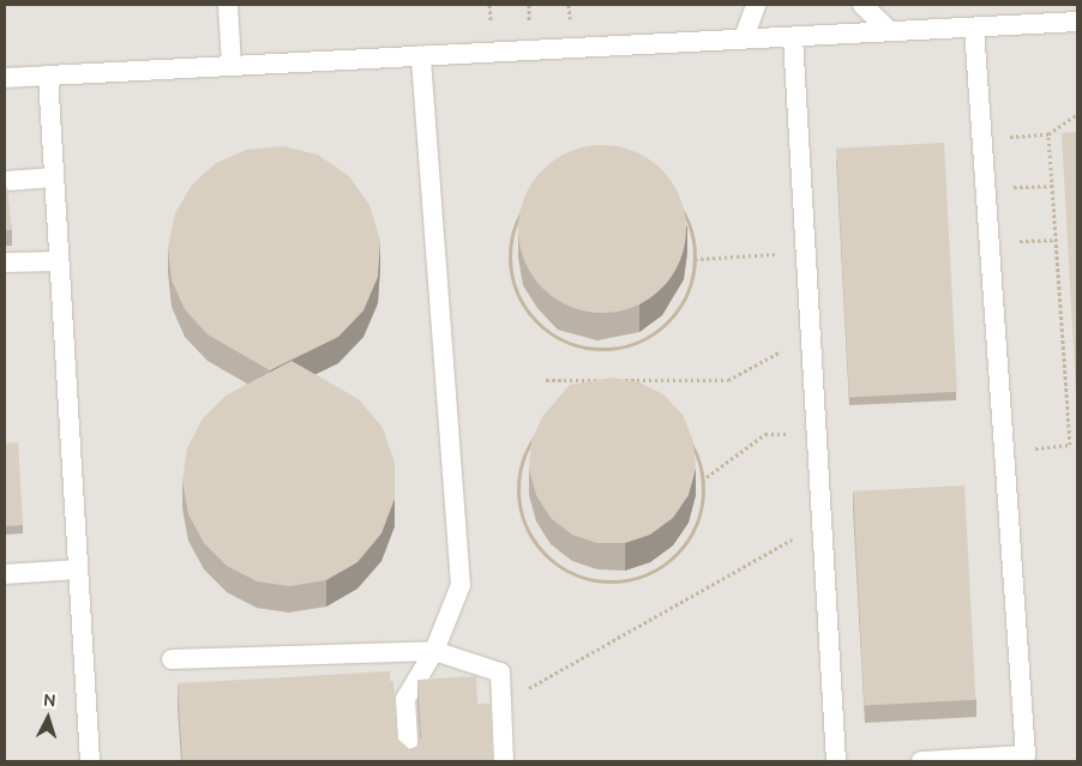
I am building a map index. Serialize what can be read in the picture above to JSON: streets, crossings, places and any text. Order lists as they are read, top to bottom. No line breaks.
{"north":"top"}
